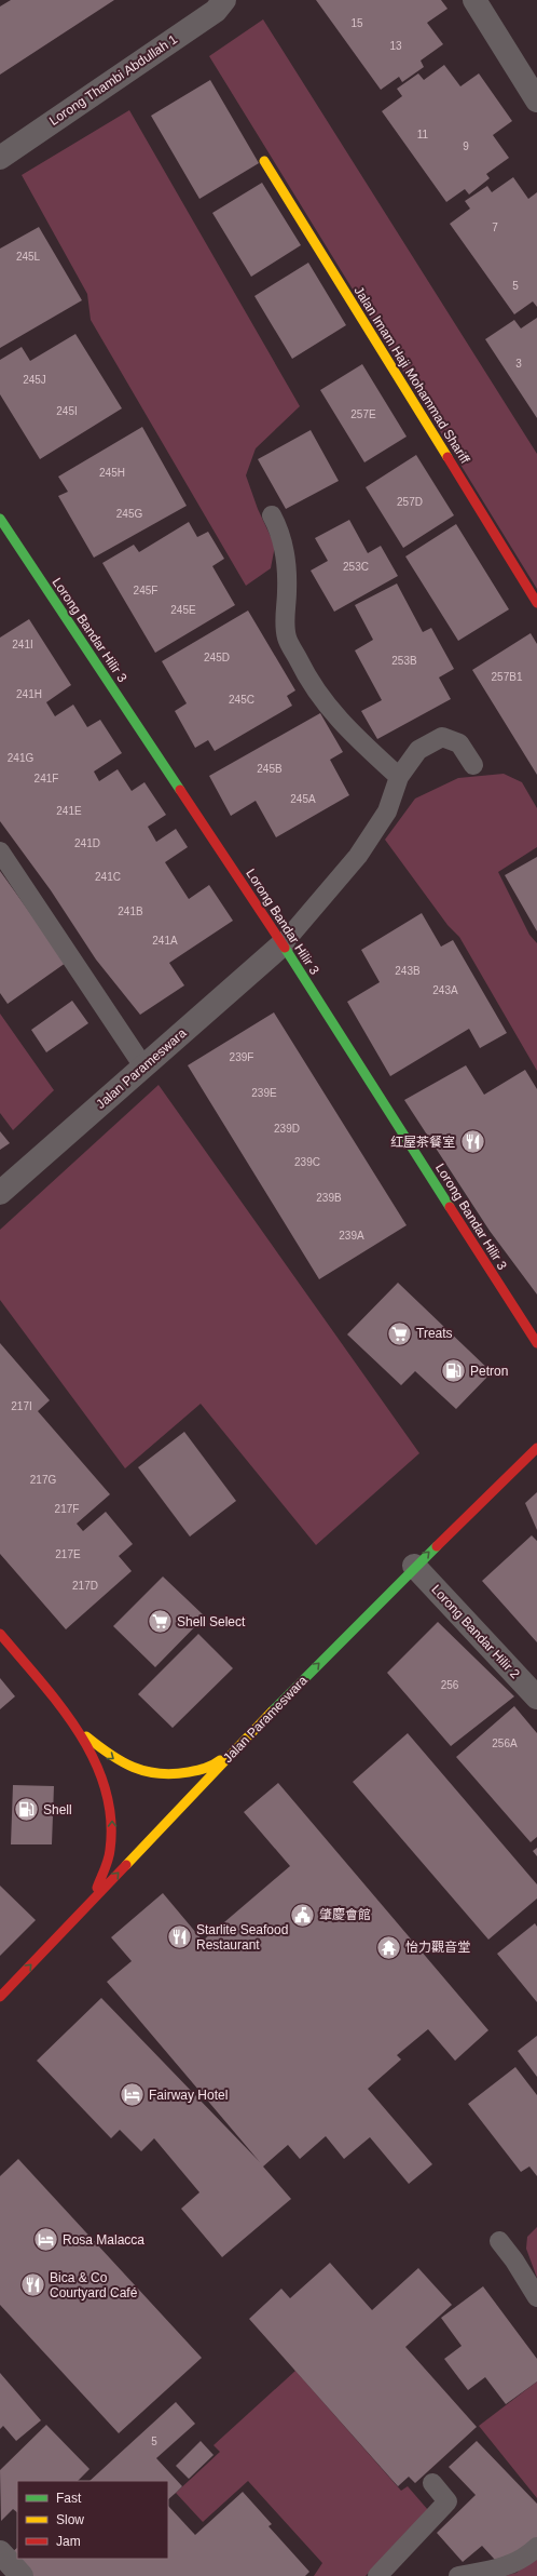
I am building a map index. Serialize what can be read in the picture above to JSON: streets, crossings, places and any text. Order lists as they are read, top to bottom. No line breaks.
{"streets":{"street":["Lorong Thambi Abdullah 1","Jalan Imam Haji Mohammad Shariff","Lorong Bandar Hilir 3","Jalan Parameswara","Lorong Bandar Hilir 2"]},"crossings":[["Lorong Bandar Hilir 3","Jalan Parameswara"],["Jalan Parameswara","Lorong Bandar Hilir 2"]],"one_way":["Jalan Parameswara"],"places":{"restaurant":["红屋茶餐室","Starlite Seafood Restaurant","Bica & Co Courtyard Café"],"supermarket":["Treats","Shell Select"],"fuel station":["Petron","Shell"],"public building":["肇慶會館"],"temple":["怡力觀音堂"],"hotel":["Fairway Hotel","Rosa Malacca"]},"house_numbers":["15","13","11","9","7","245L","5","3","245J","245I","257E","245H","257D","245G","253C","245F","245E","241I","245D","253B","257B1","241H","245C","241G","245B","241F","245A","241E","241D","241C","241B","241A","243B","243A","239F","239E","239D","239C","239B","239A","217I","217G","217F","217E","217D","256","256A","5"],"legend":["Fast","Slow","Jam"]}
